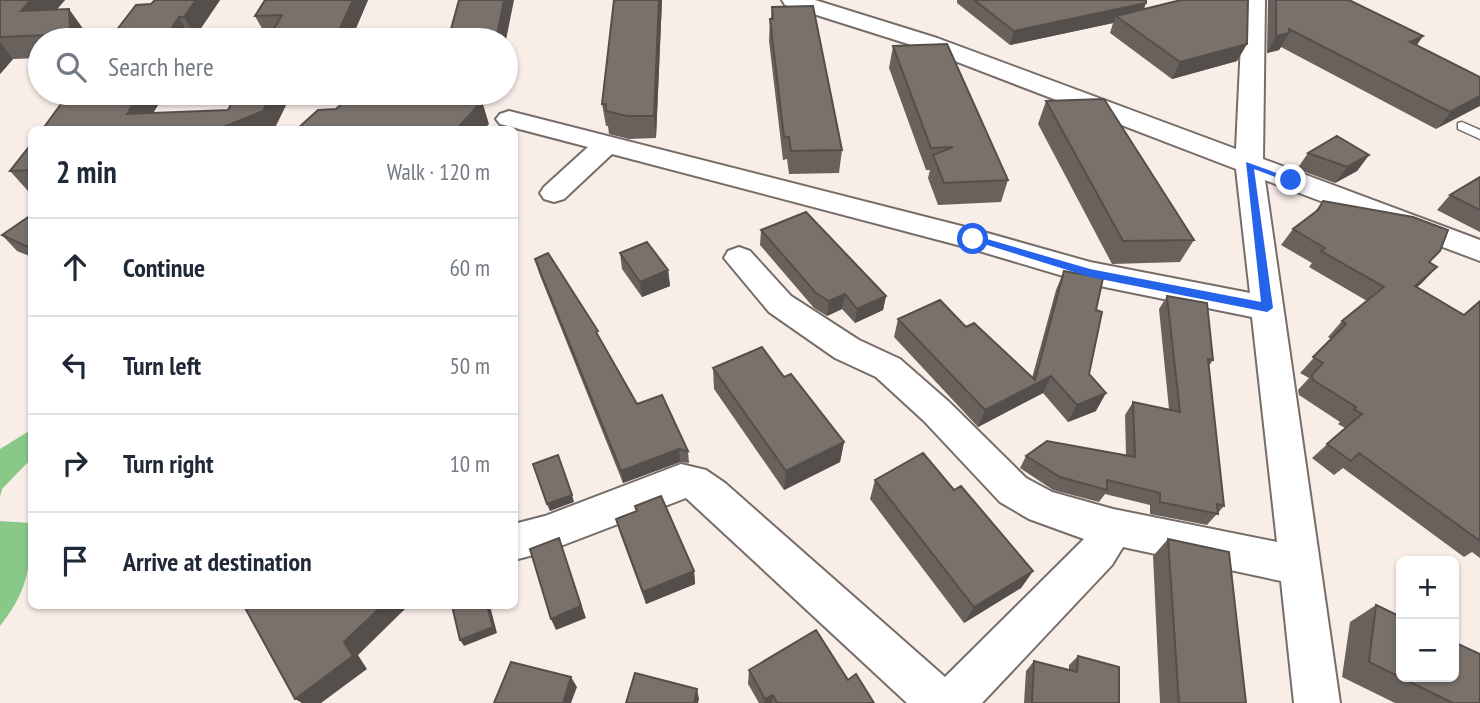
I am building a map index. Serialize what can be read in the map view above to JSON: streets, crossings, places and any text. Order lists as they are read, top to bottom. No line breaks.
{"page":{"search":"Search here","heading":["2 min","Walk · 120 m"],"list":[["Continue","60 m"],["Turn left","50 m"],["Turn right","10 m"],"Arrive at destination"],"map_buttons":["+","−"]}}
